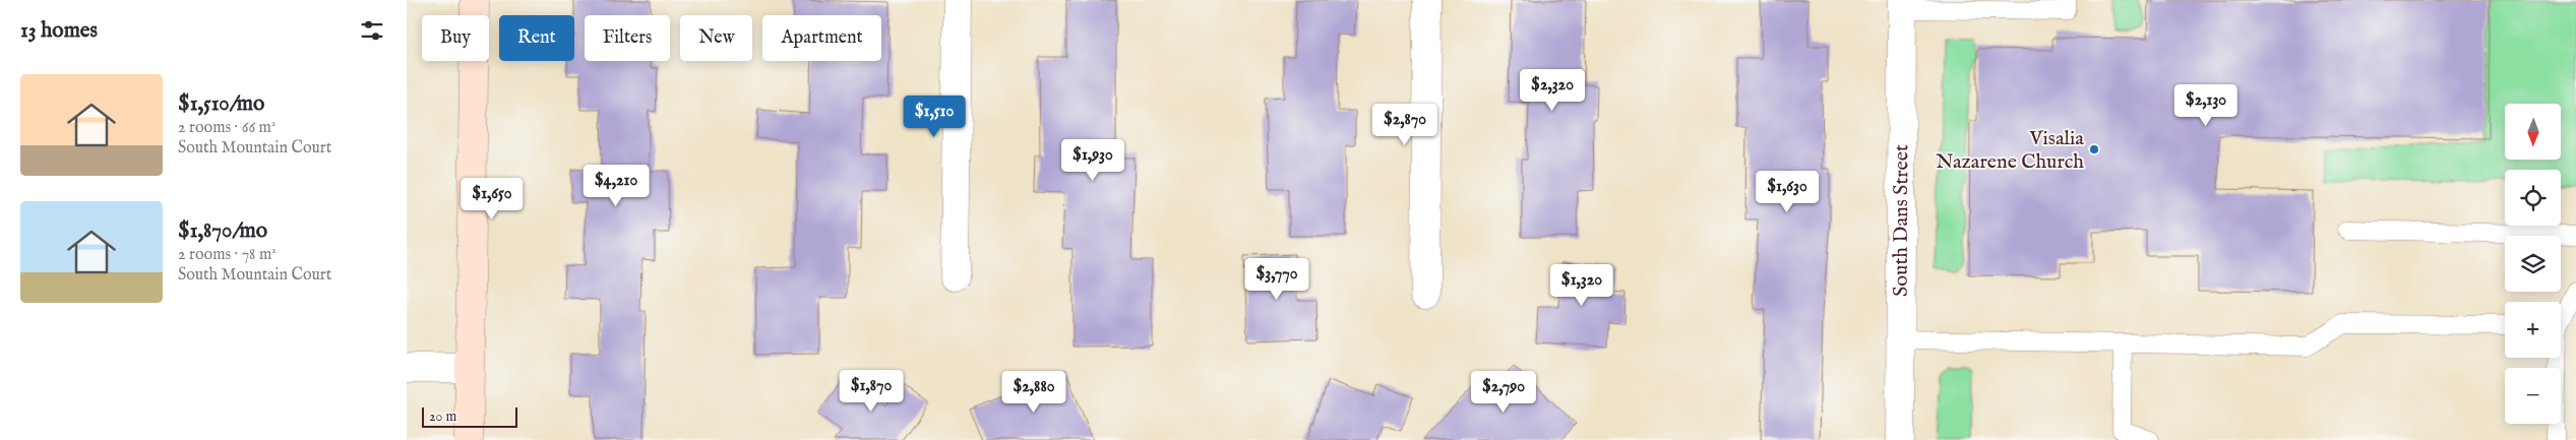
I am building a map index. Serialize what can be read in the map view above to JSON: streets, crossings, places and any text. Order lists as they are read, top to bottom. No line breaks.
{"streets":{"street":["South Dans Street"]},"places":["Visalia Nazarene Church"],"scale_bar":"20 m","north":"bottom","page":{"heading":"13 homes","chip":["Buy","Rent","Filters","New","Apartment"],"list":[{"name":"$1,510/mo","note":"2 rooms · 66 m² · South Mountain Court"},{"name":"$1,870/mo","note":"2 rooms · 78 m² · South Mountain Court"}],"price":["$2,320","$2,130","$1,510","$2,870","$1,930","$4,210","$1,630","$1,650","$3,770","$1,320","$1,870","$2,880","$2,790"],"map_buttons":["+","−"],"scale":"20 m"}}
